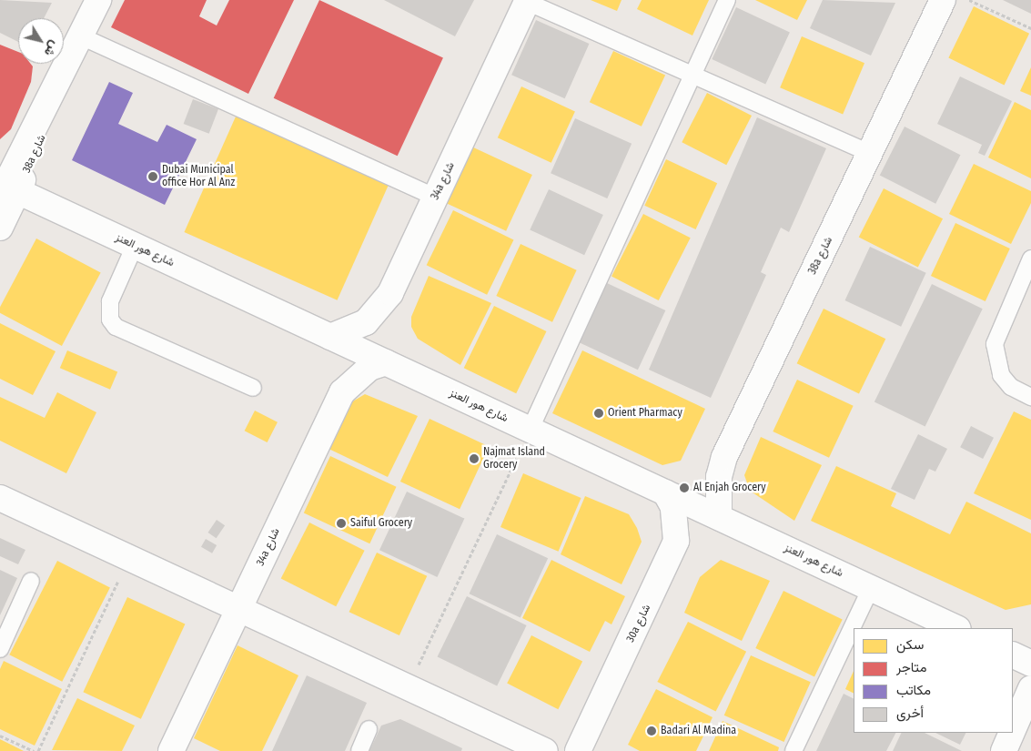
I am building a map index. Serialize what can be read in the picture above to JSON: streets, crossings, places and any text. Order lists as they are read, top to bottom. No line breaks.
{"streets":{"street":["38a شارع","34a شارع","شارع هور العنز","30a شارع"]},"crossings":[["38a شارع","شارع هور العنز"],["34a شارع","شارع هور العنز"],["شارع هور العنز","30a شارع"]],"places":["Dubai Municipal office Hor Al Anz","Orient Pharmacy","Najmat Island Grocery","Al Enjah Grocery","Saiful Grocery","Badari Al Madina"],"legend":["سكن","متاجر","مكاتب","أخرى"],"north":"bottom right"}
